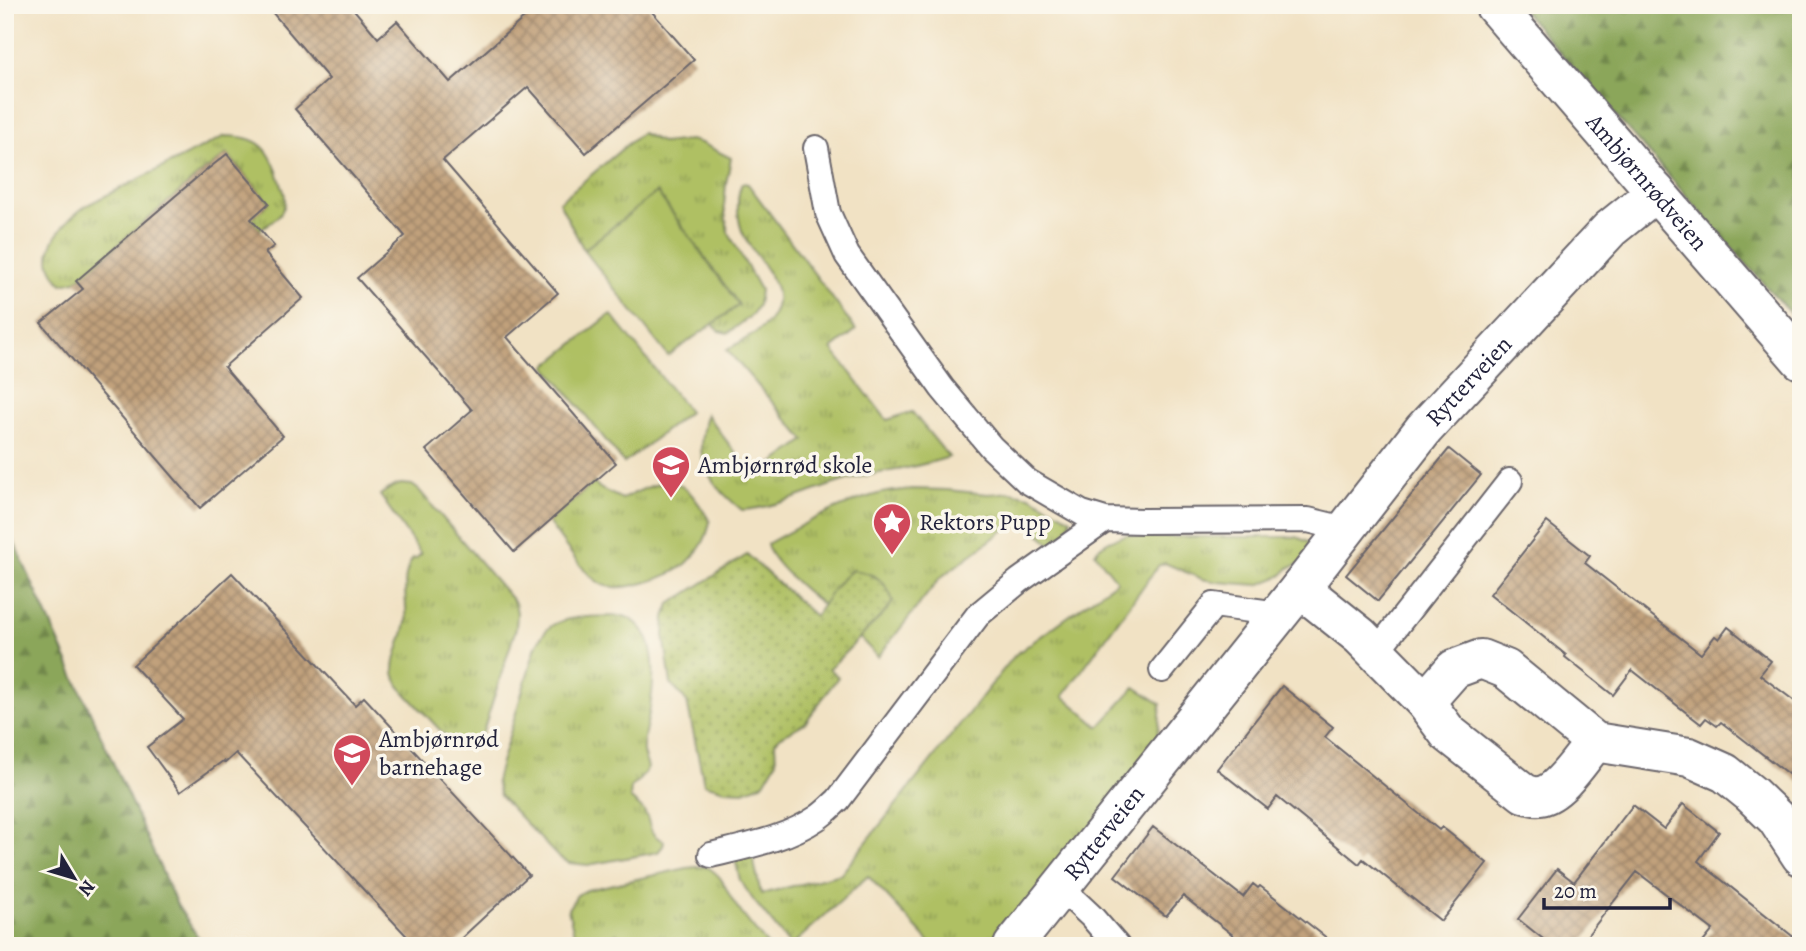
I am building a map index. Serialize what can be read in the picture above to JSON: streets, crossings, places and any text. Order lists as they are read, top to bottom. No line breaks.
{"streets":{"street":["Ambjørnrødveien","Rytterveien"]},"crossings":[["Ambjørnrødveien","Rytterveien"]],"places":{"school or university":["Ambjørnrød skole","Ambjørnrød barnehage"],"place":["Rektors Pupp"]},"scale_bar":"20 m","north":"bottom right"}
